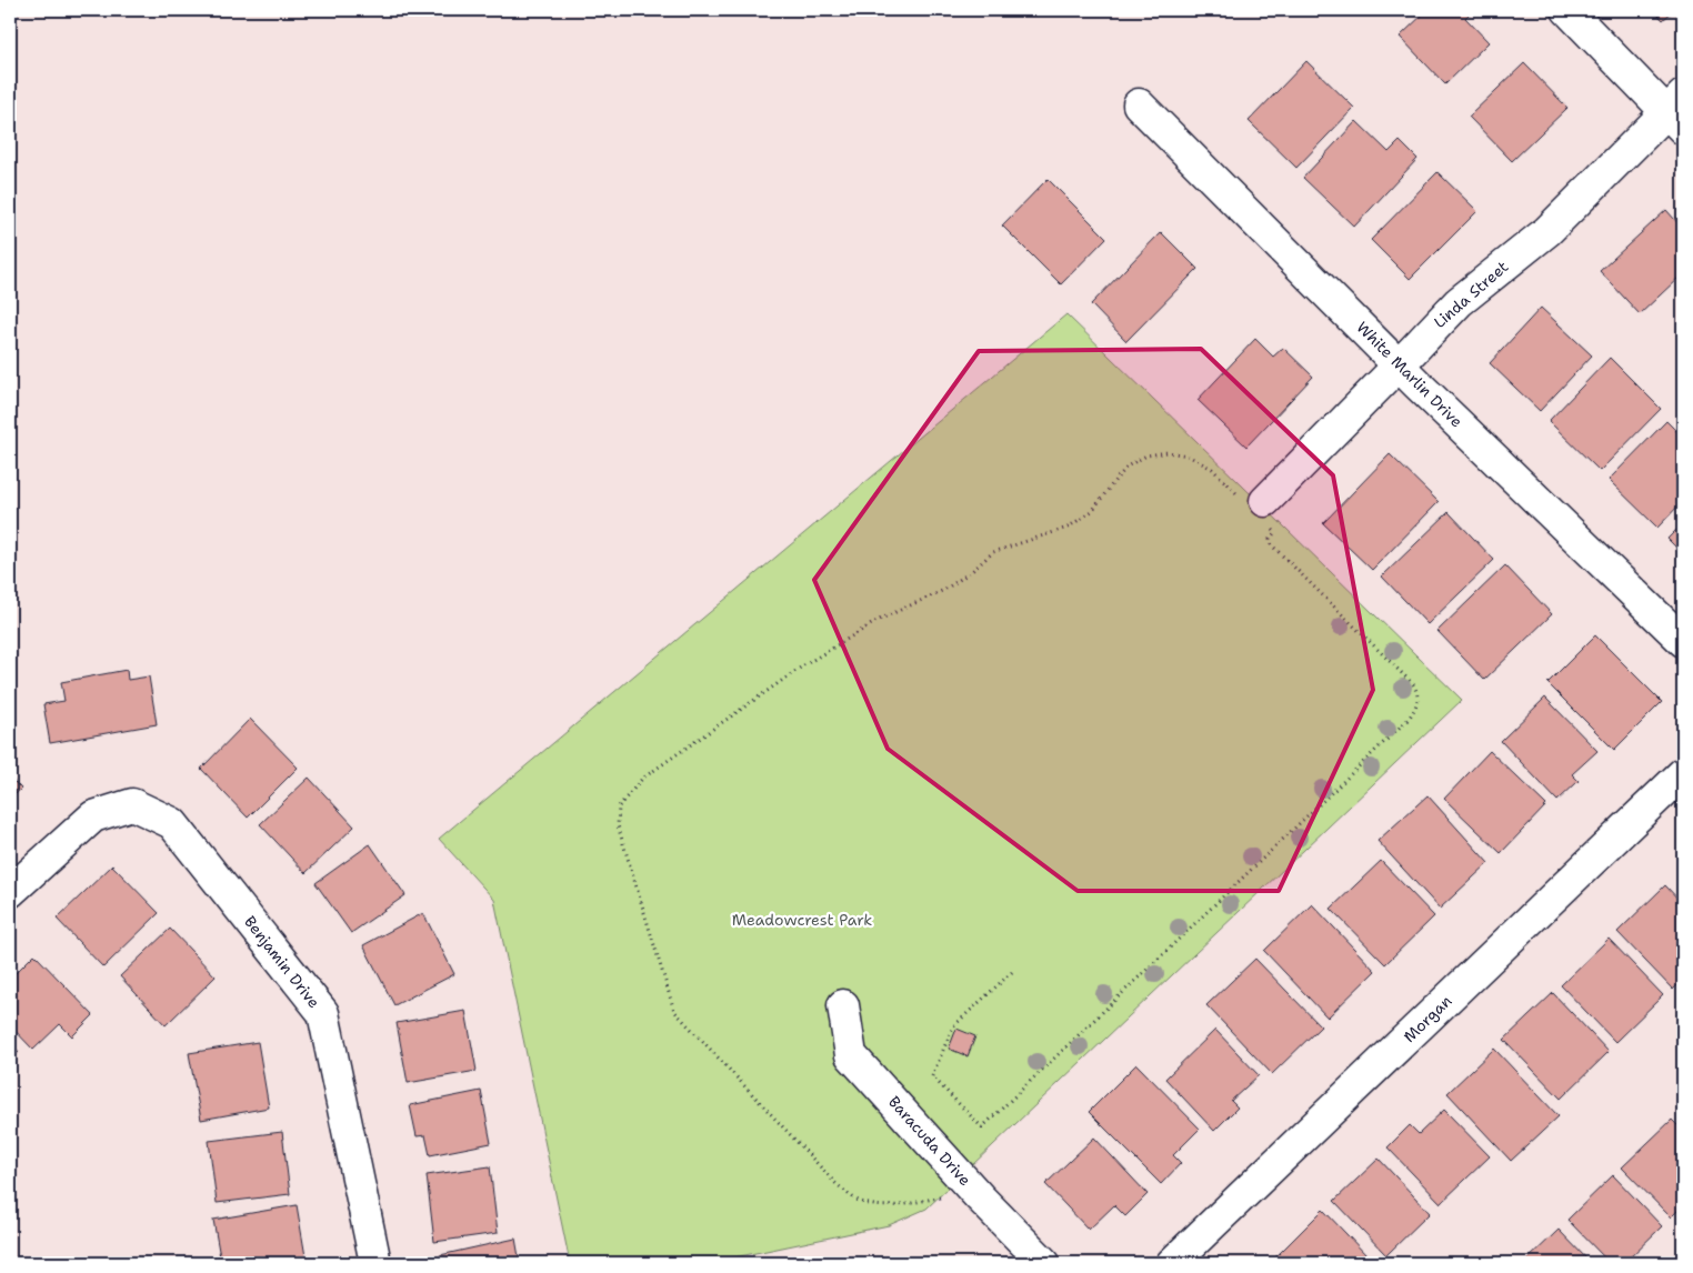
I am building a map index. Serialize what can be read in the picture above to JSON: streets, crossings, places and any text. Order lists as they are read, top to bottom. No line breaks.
{"streets":{"street":["Linda Street","White Marlin Drive","Benjamin Drive","Morgan","Baracuda Drive"]},"crossings":[["Linda Street","White Marlin Drive"]],"parks":["Meadowcrest Park"]}
